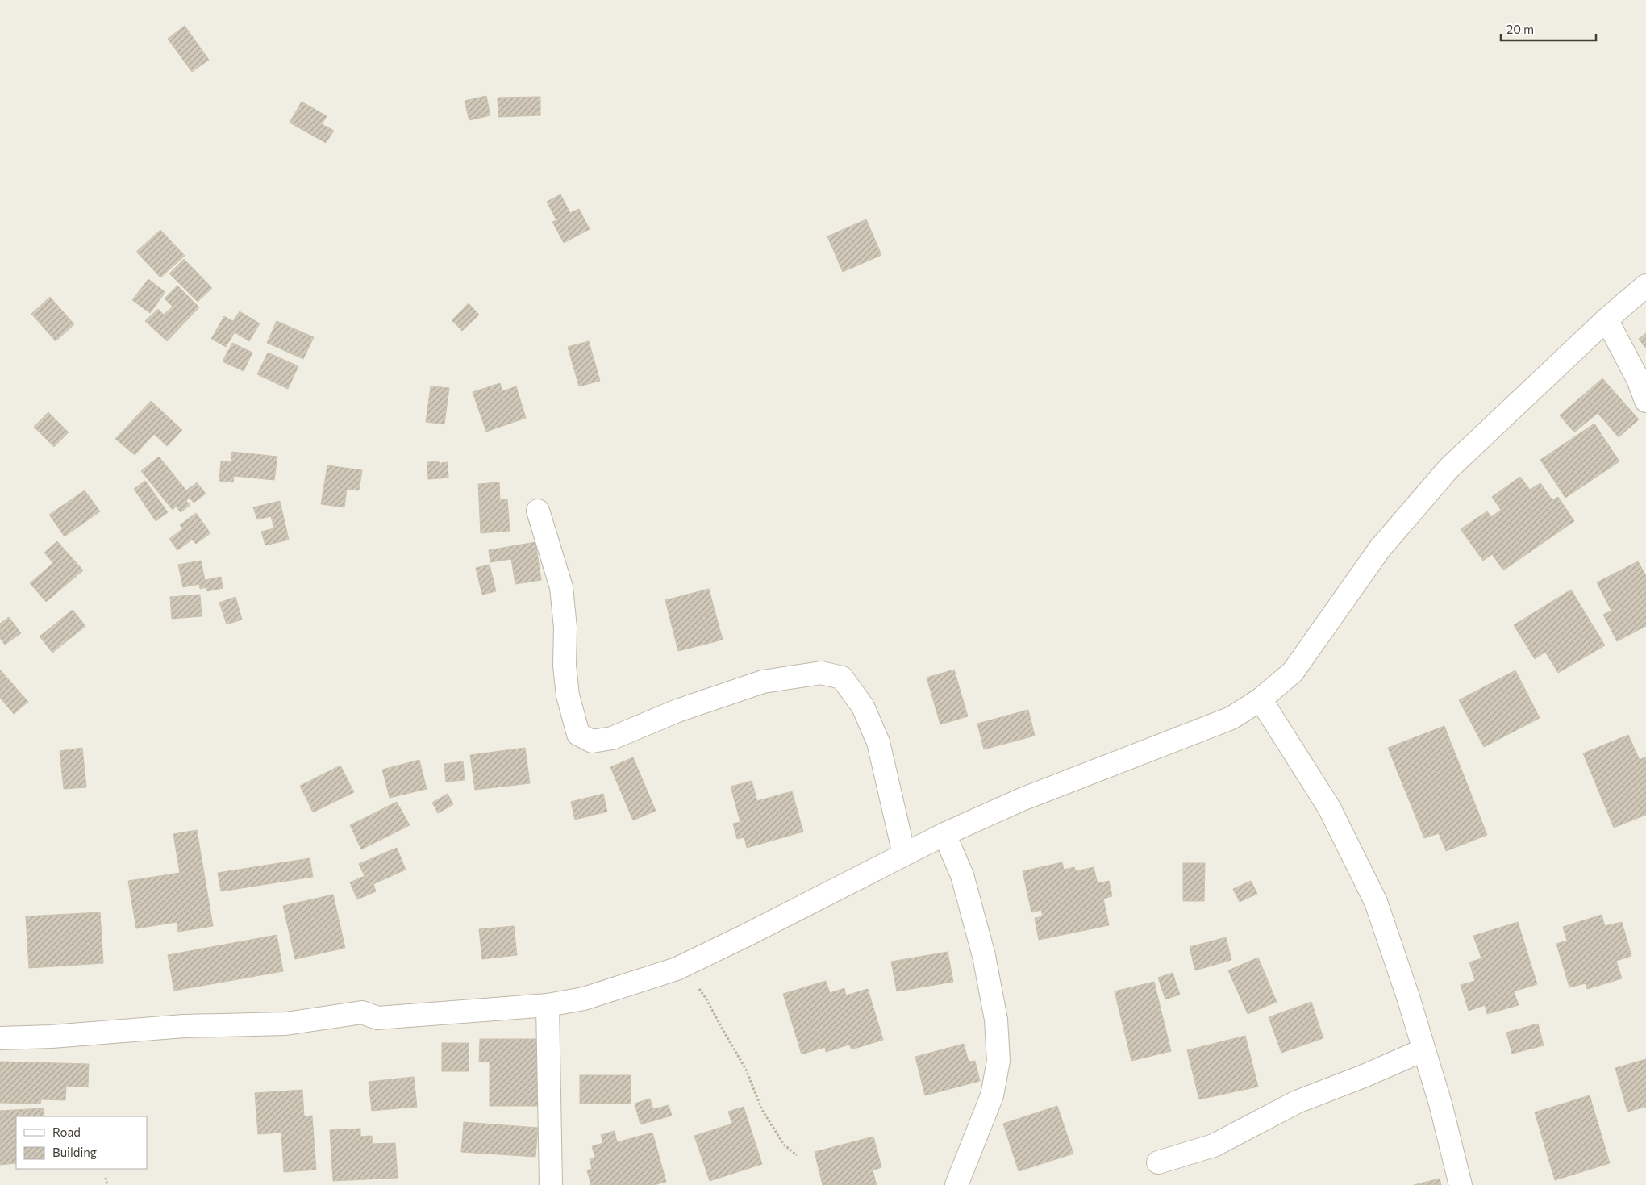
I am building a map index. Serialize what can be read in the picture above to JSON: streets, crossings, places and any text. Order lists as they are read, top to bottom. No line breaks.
{"legend":["Road","Building"],"scale_bar":"20 m"}
